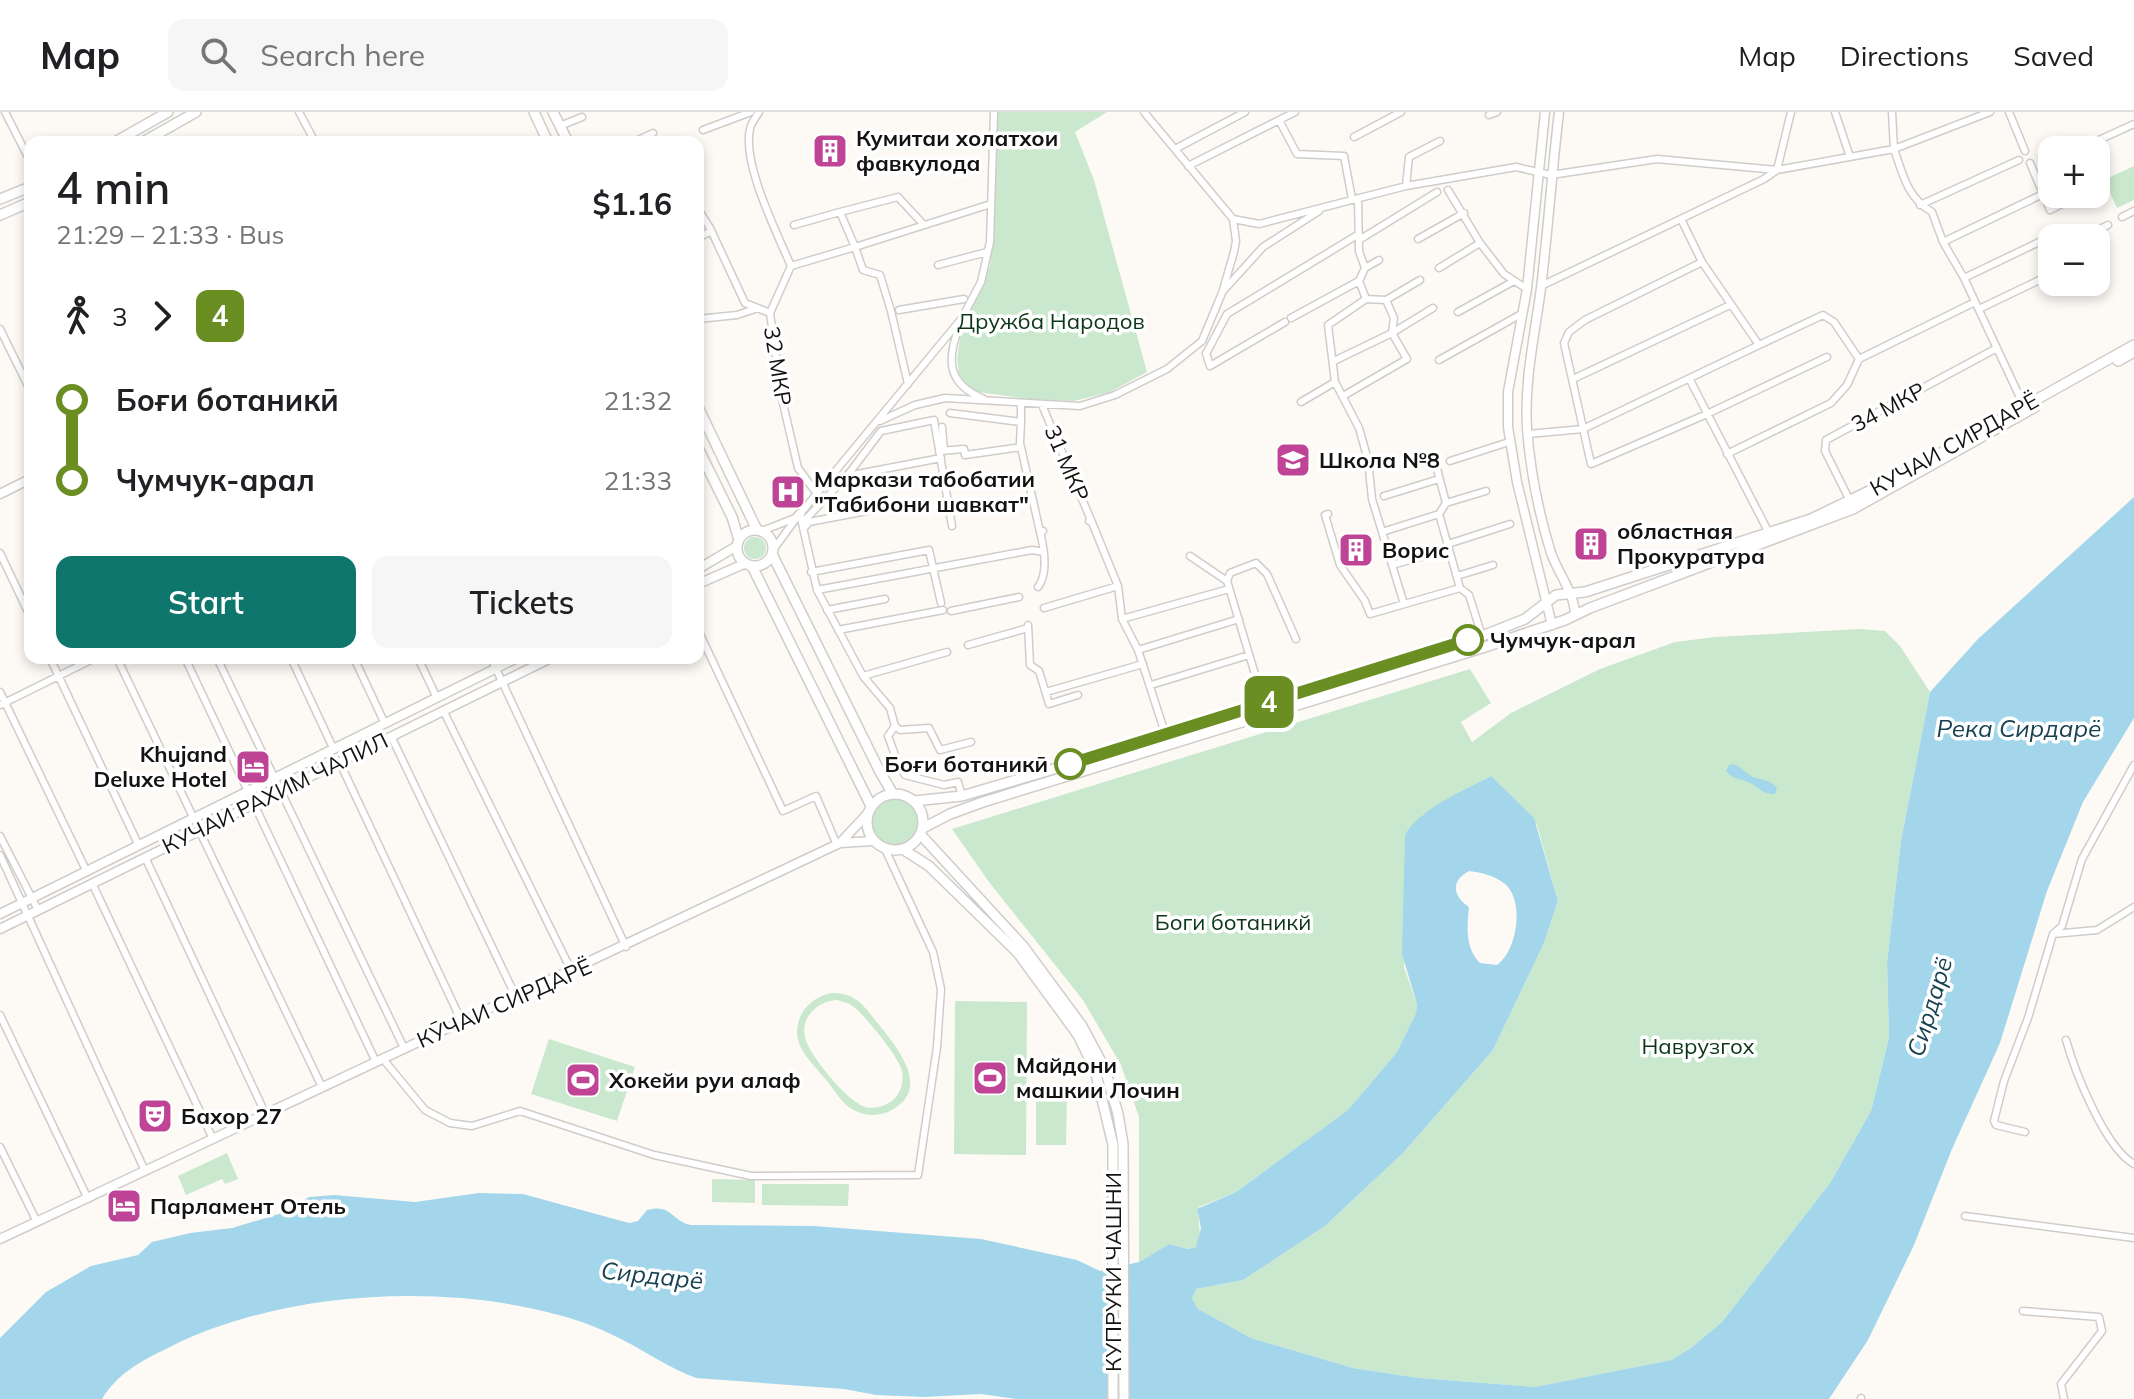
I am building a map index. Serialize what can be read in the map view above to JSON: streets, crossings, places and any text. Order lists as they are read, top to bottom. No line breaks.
{"streets":{"highway":["КУЧАИ СИРДАРЁ","КУПРУКИ ЧАШНИ"],"main road":["КУЧАИ РАХИМ ЧАЛИЛ","КӮЧАИ СИРДАРЁ"],"street":["32 МКР","34 МКР","31 МКР"]},"crossings":[["34 МКР","КУЧАИ СИРДАРЁ"]],"water":["Река Сирдарё","Сирдарё"],"parks":["Дружба Народов","Боги ботаникй","Наврузгох"],"places":{"building":["Кумитаи холатхои фавкулода","областная Прокуратура","Ворис"],"school or university":["Школа №8"],"hospital":["Маркази табобатии \"Табибони шавкат\""],"other":["Чумчук-арал","Боғи ботаникӣ"],"hotel":["Khujand Deluxe Hotel","Парламент Отель"],"sports":["Майдони машкии Лочин","Хокейи руи алаф"],"theatre":["Бахор 27"]},"lines":["bus line 4"],"page":{"header":"Map","search":"Search here","nav":["Map","Directions","Saved"],"on_map":"4","map_buttons":["+","−"],"heading":["4 min","21:29 – 21:33 · Bus","$1.16"],"legs":["3","4"],"list":[{"name":"Боғи ботаникӣ","value":"21:32"},{"name":"Чумчук-арал","value":"21:33"}],"buttons":["Start","Tickets"]}}
